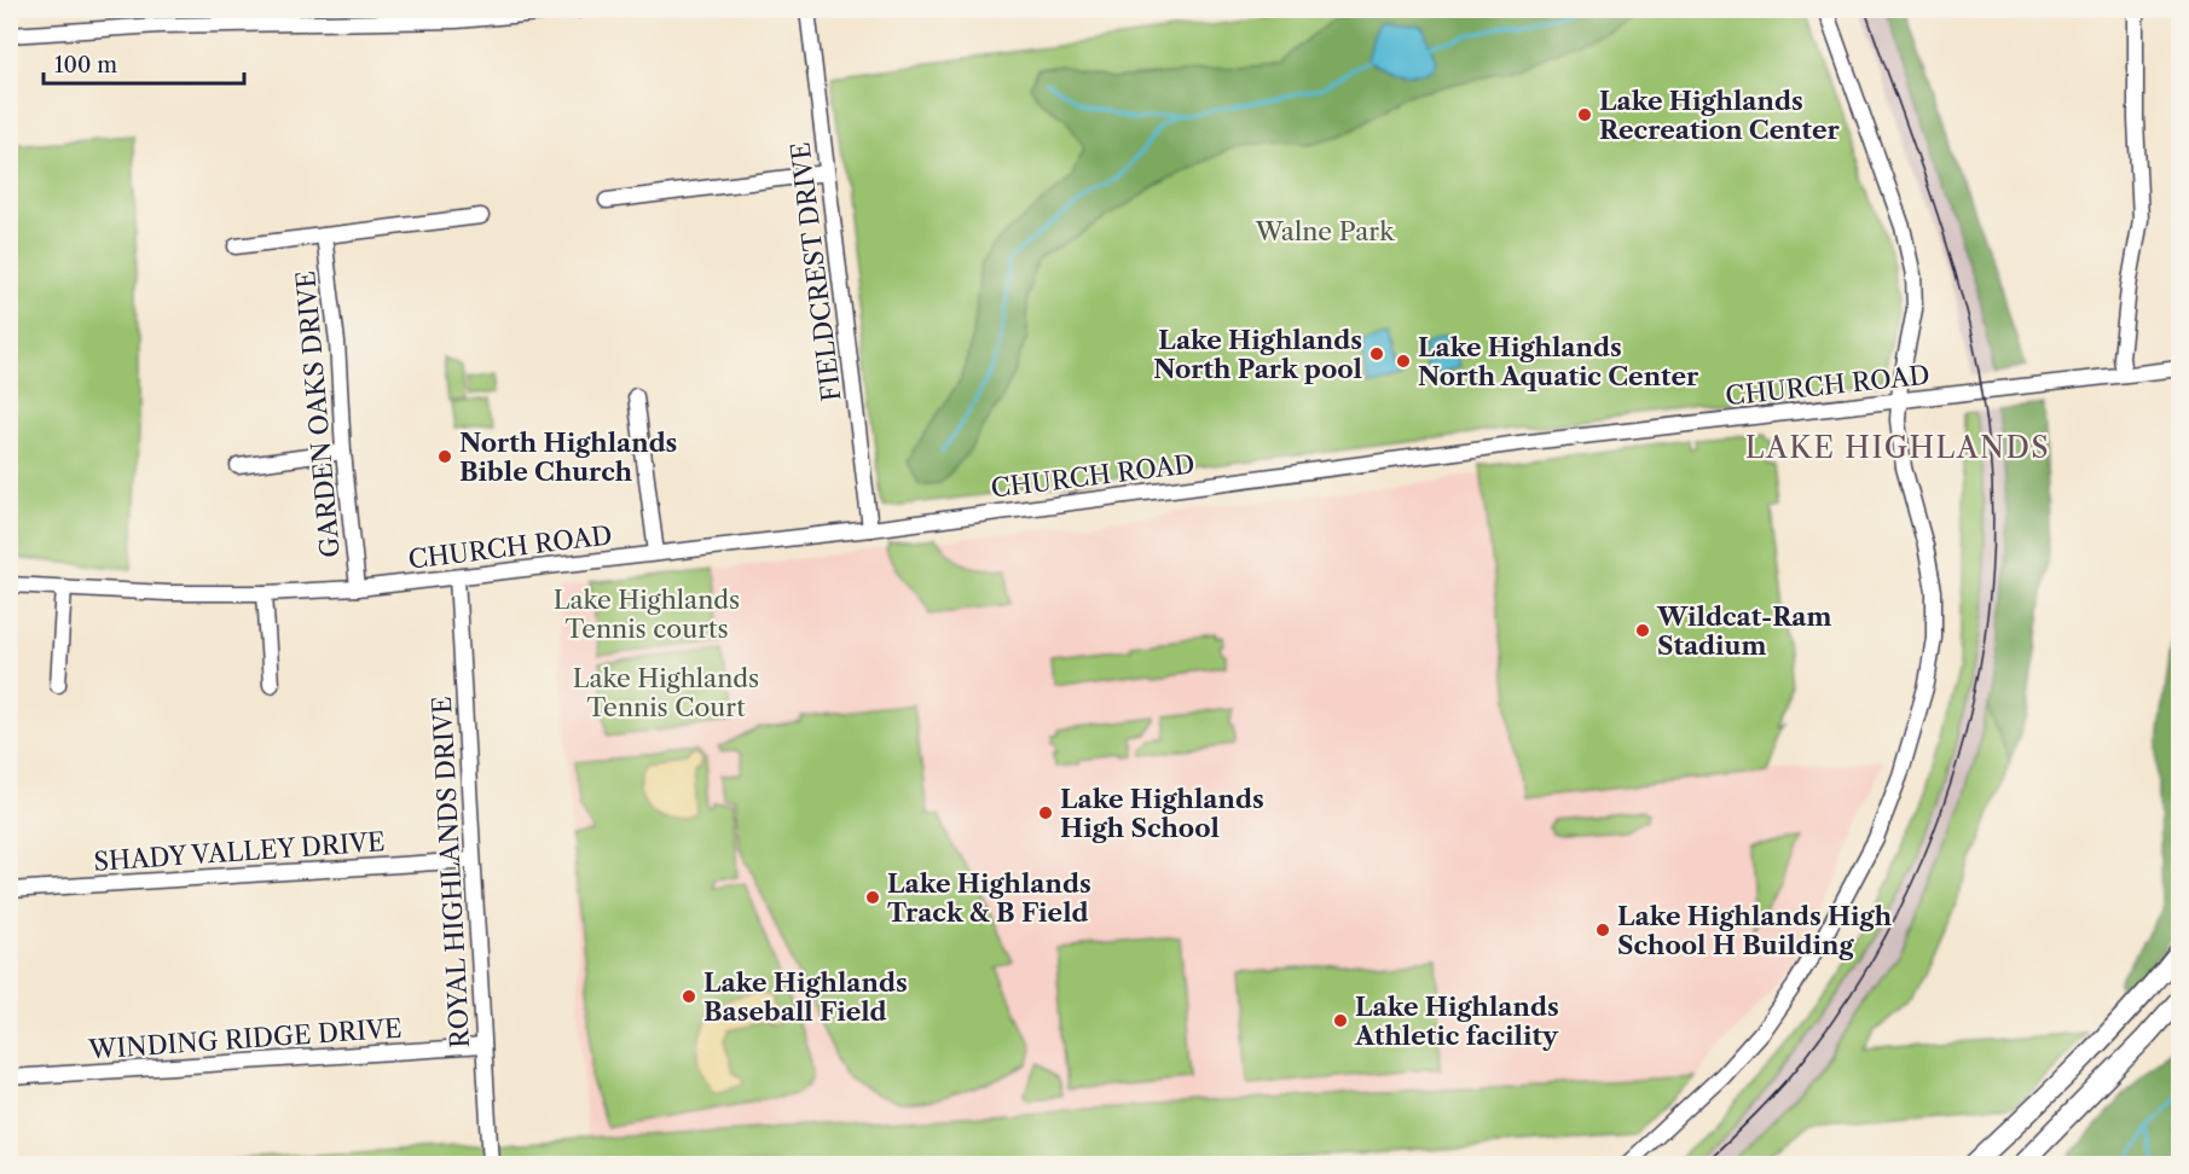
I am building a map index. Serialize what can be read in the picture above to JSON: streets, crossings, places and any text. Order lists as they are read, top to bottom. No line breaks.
{"streets":{"street":["FIELDCREST DRIVE","CHURCH ROAD","GARDEN OAKS DRIVE","SHADY VALLEY DRIVE","ROYAL HIGHLANDS DRIVE","WINDING RIDGE DRIVE"]},"crossings":[["FIELDCREST DRIVE","CHURCH ROAD"],["CHURCH ROAD","GARDEN OAKS DRIVE"],["CHURCH ROAD","ROYAL HIGHLANDS DRIVE"],["SHADY VALLEY DRIVE","ROYAL HIGHLANDS DRIVE"],["ROYAL HIGHLANDS DRIVE","WINDING RIDGE DRIVE"]],"districts":["LAKE HIGHLANDS"],"parks":["Walne Park","Lake Highlands Tennis courts","Lake Highlands Tennis Court"],"places":["Lake Highlands Recreation Center","Lake Highlands North Park pool","Lake Highlands North Aquatic Center","North Highlands Bible Church","Wildcat-Ram Stadium","Lake Highlands High School","Lake Highlands Track & B Field","Lake Highlands High School H Building","Lake Highlands Baseball Field","Lake Highlands Athletic facility"],"scale_bar":"100 m"}
